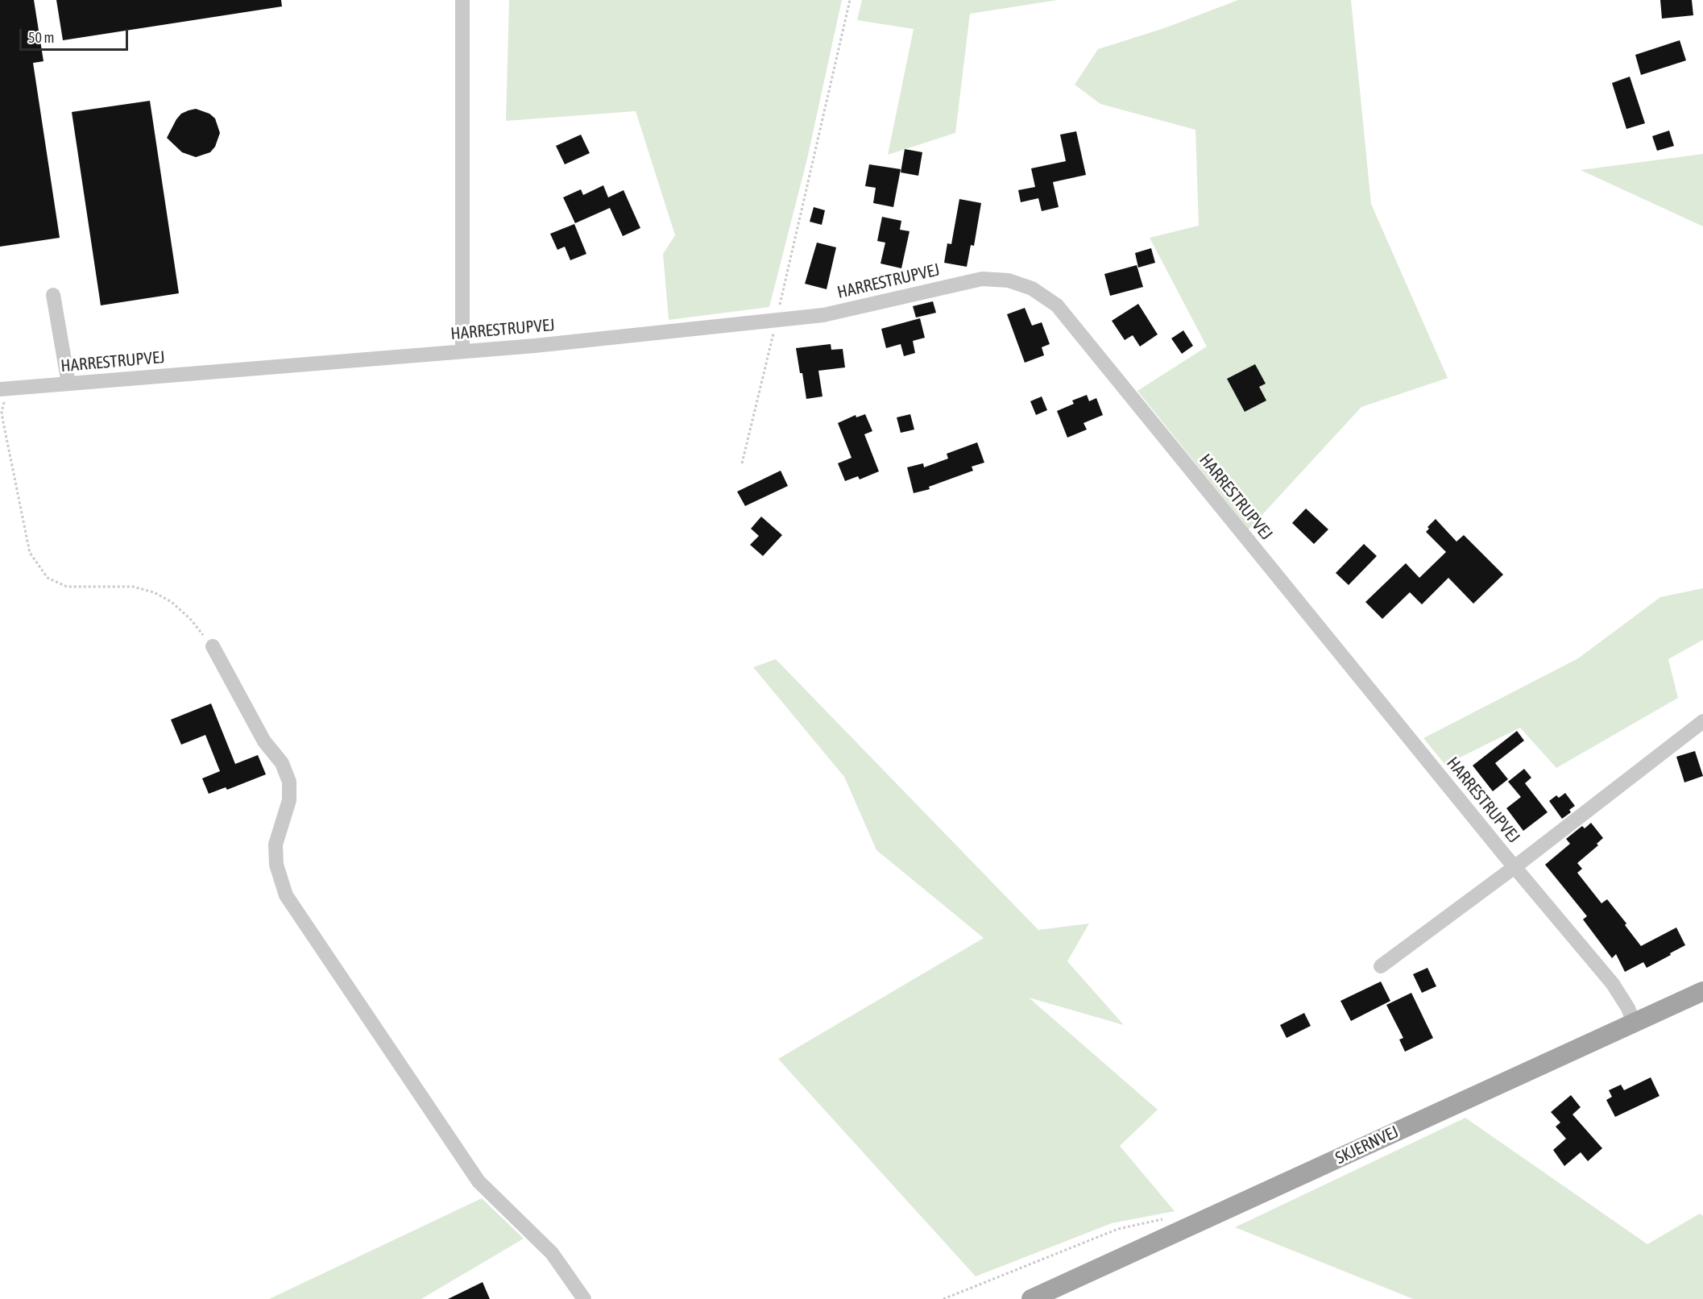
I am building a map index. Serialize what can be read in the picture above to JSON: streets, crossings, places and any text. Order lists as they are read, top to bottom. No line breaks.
{"streets":{"main road":["SKJERNVEJ"],"street":["HARRESTRUPVEJ"]},"crossings":[["HARRESTRUPVEJ","SKJERNVEJ"]],"scale_bar":"50 m"}
